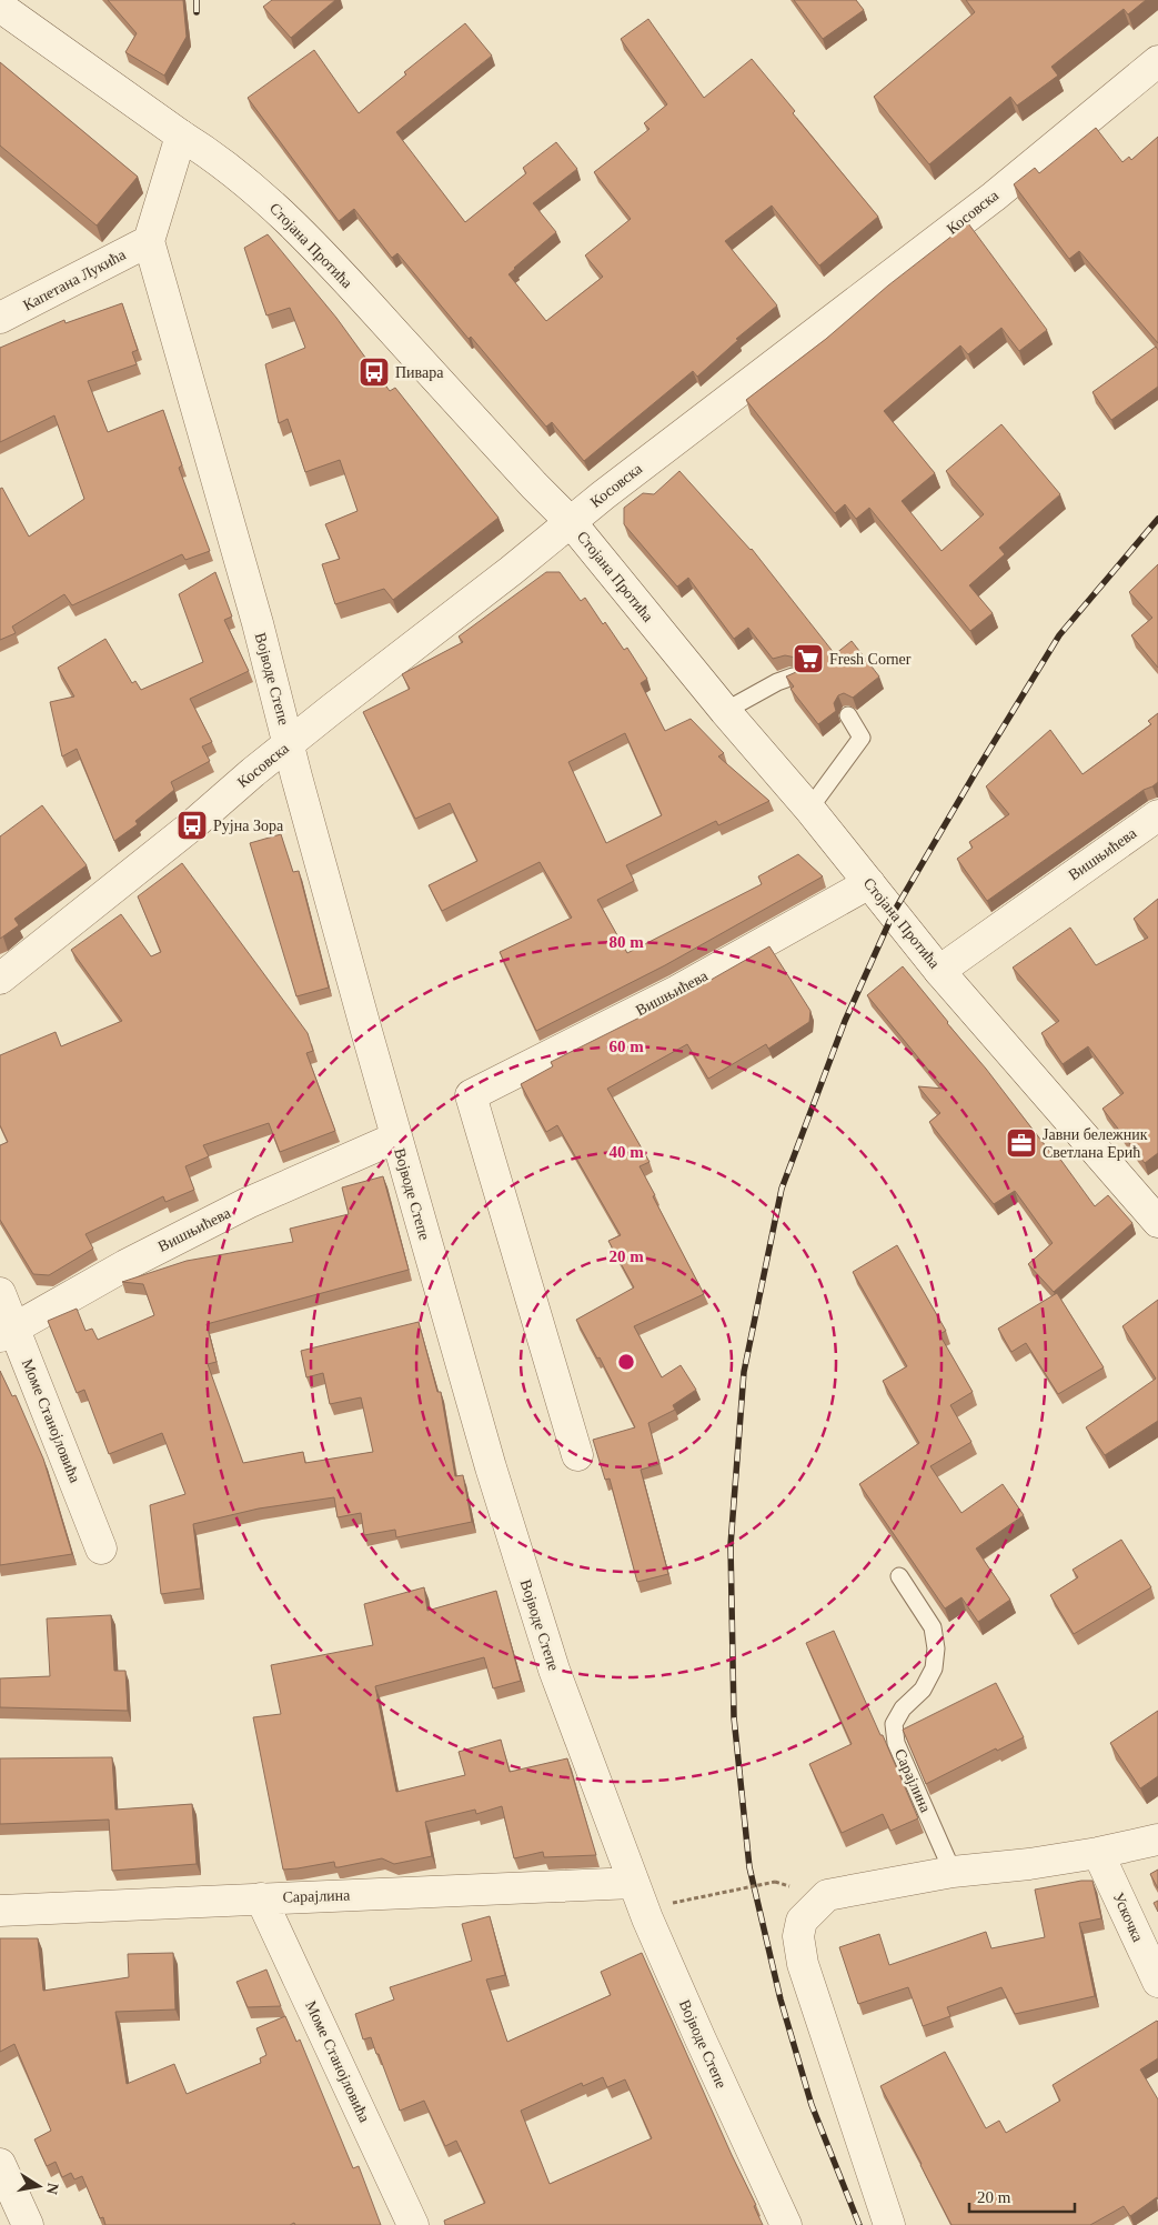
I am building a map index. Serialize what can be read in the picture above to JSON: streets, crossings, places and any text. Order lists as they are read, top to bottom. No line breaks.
{"streets":{"street":["Косовска","Стојана Протића","Капетана Лукића","Војводе Степе","Вишњићева","Моме Станојловића","Сарајлина","Ускочка"]},"crossings":[["Косовска","Стојана Протића"],["Косовска","Војводе Степе"],["Стојана Протића","Вишњићева"],["Капетана Лукића","Војводе Степе"],["Војводе Степе","Вишњићева"],["Војводе Степе","Сарајлина"],["Вишњићева","Моме Станојловића"],["Моме Станојловића","Сарајлина"]],"places":{"bus stop":["Пивара","Рујна Зора"],"supermarket":["Fresh Corner"],"office":["Јавни бележник Светлана Ерић"]},"scale_bar":"20 m","north":"right","rings":["80 m","60 m","40 m","20 m"]}
